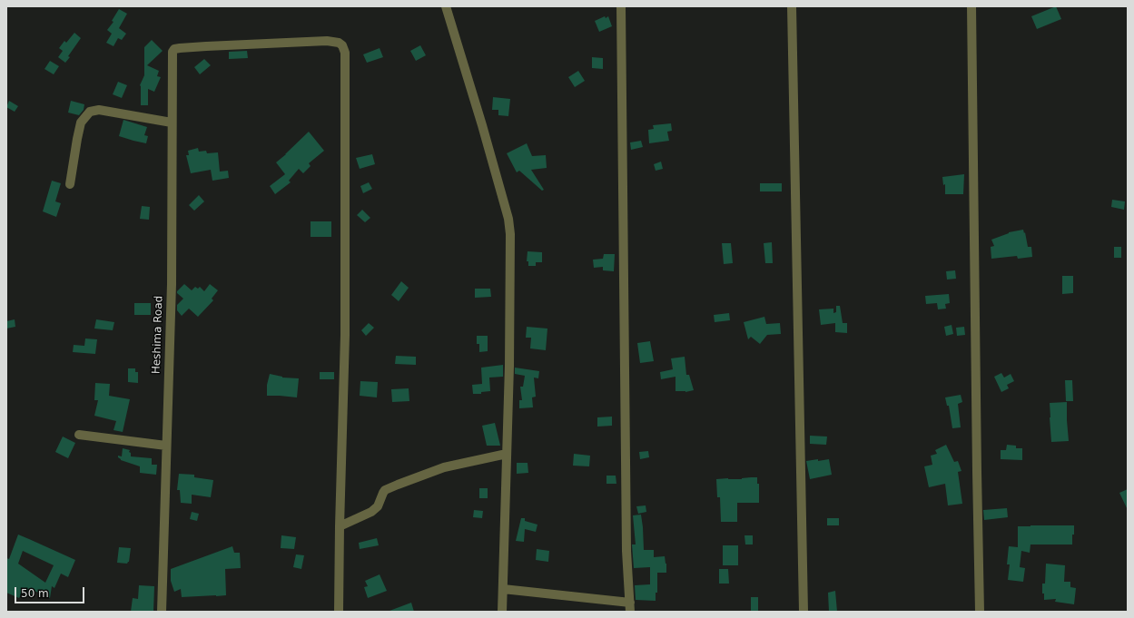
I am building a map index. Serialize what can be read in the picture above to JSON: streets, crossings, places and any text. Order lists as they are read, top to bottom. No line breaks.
{"streets":{"street":["Heshima Road"]},"scale_bar":"50 m"}
